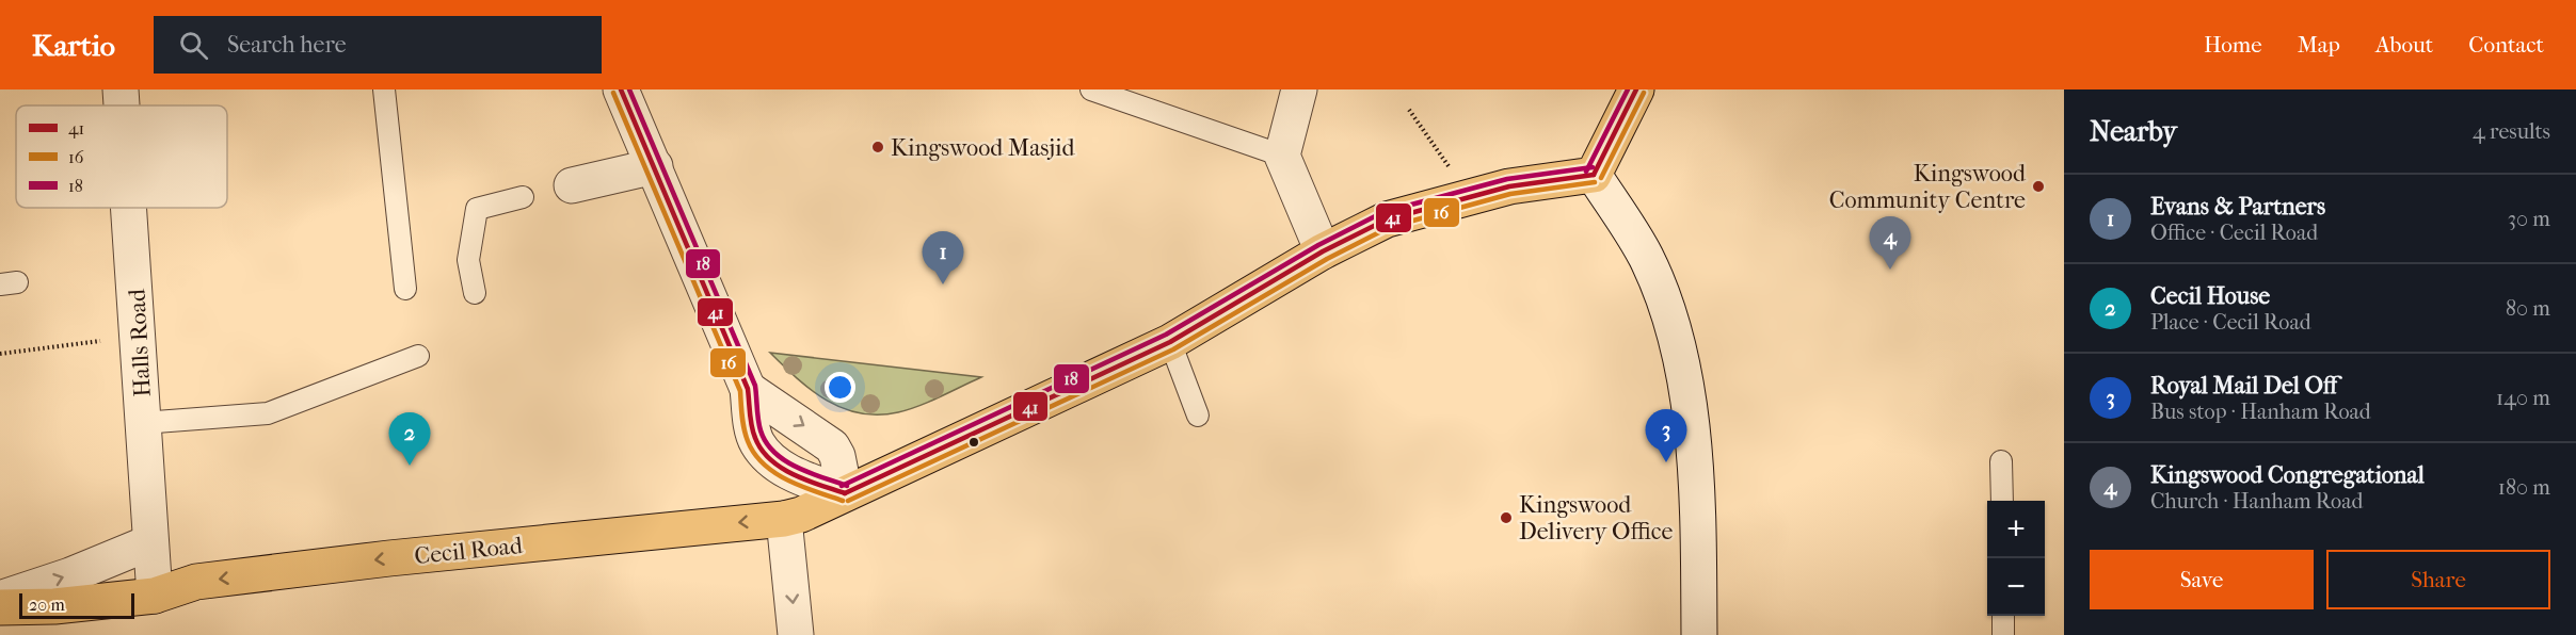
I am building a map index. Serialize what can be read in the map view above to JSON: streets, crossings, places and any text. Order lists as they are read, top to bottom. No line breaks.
{"streets":{"main road":["Cecil Road"],"street":["Halls Road"]},"crossings":[["Halls Road","Cecil Road"]],"one_way":["Cecil Road"],"places":["Kingswood Masjid","Kingswood Community Centre","Kingswood Delivery Office"],"lines":["transit line 41","transit line 18","transit line 16"],"legend":["41","16","18"],"scale_bar":"20 m","page":{"header":"Kartio","search":"Search here","nav":["Home","Map","About","Contact"],"heading":["Nearby","4 results"],"list":[{"mark":"1","name":"Evans & Partners","note":"Office · Cecil Road","value":"30 m"},{"mark":"2","name":"Cecil House","note":"Place · Cecil Road","value":"80 m"},{"mark":"3","name":"Royal Mail Del Off","note":"Bus stop · Hanham Road","value":"140 m"},{"mark":"4","name":"Kingswood Congregational","note":"Church · Hanham Road","value":"180 m"}],"pins":["4","1","3","2"],"map_buttons":["+","−"],"buttons":["Save","Share"],"scale":"20 m"}}
